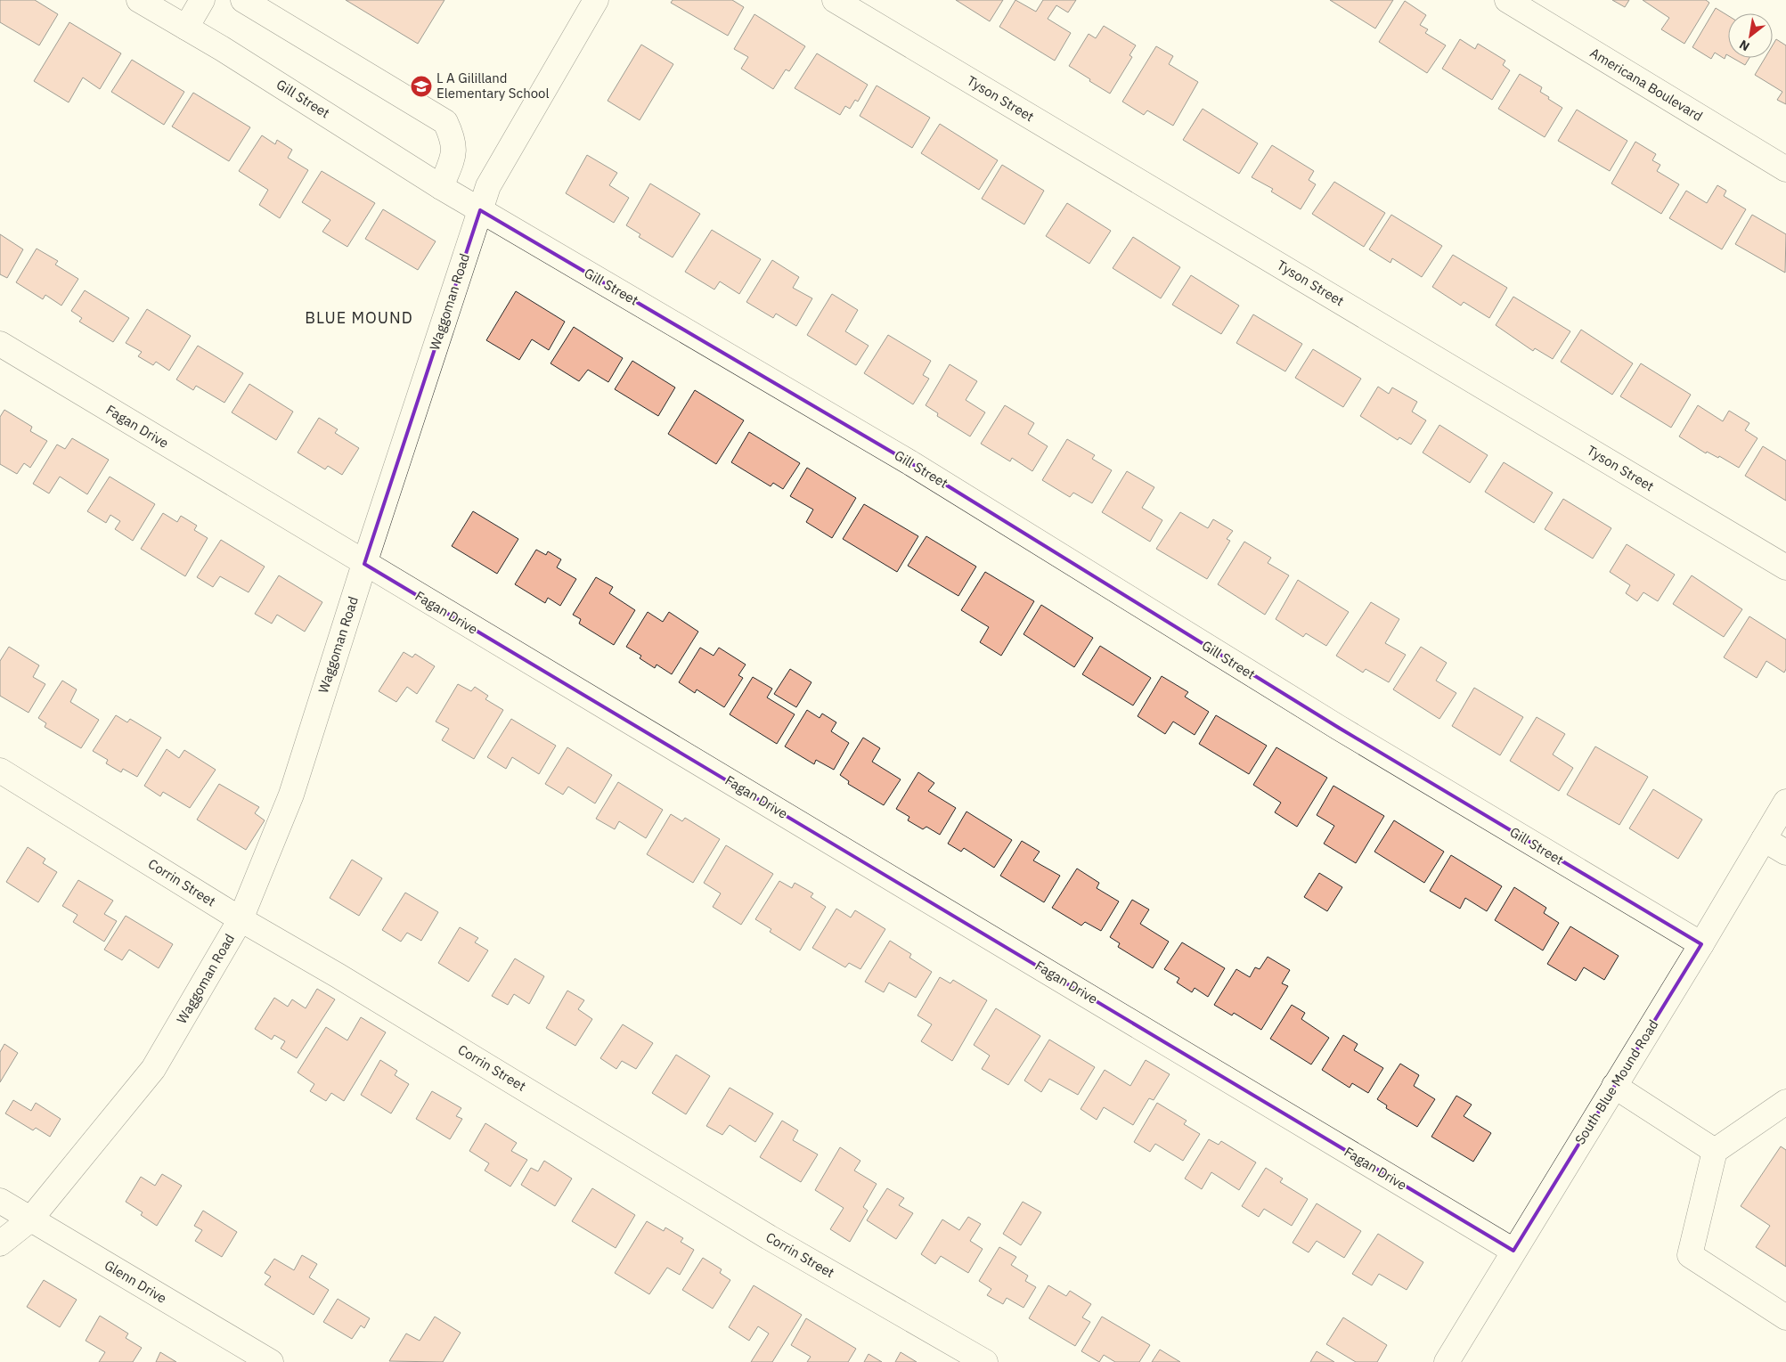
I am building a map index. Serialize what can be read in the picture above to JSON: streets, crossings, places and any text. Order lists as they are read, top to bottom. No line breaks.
{"streets":{"street":["Americana Boulevard","Gill Street","Tyson Street","Waggoman Road","Fagan Drive","Corrin Street","South Blue Mound Road","Glenn Drive"]},"crossings":[["Gill Street","Waggoman Road"],["Gill Street","South Blue Mound Road"],["Waggoman Road","Fagan Drive"],["Waggoman Road","Corrin Street"],["Waggoman Road","Glenn Drive"],["Fagan Drive","South Blue Mound Road"]],"districts":["BLUE MOUND"],"places":{"school or university":["L A Gililland Elementary School"]},"north":"bottom left"}
